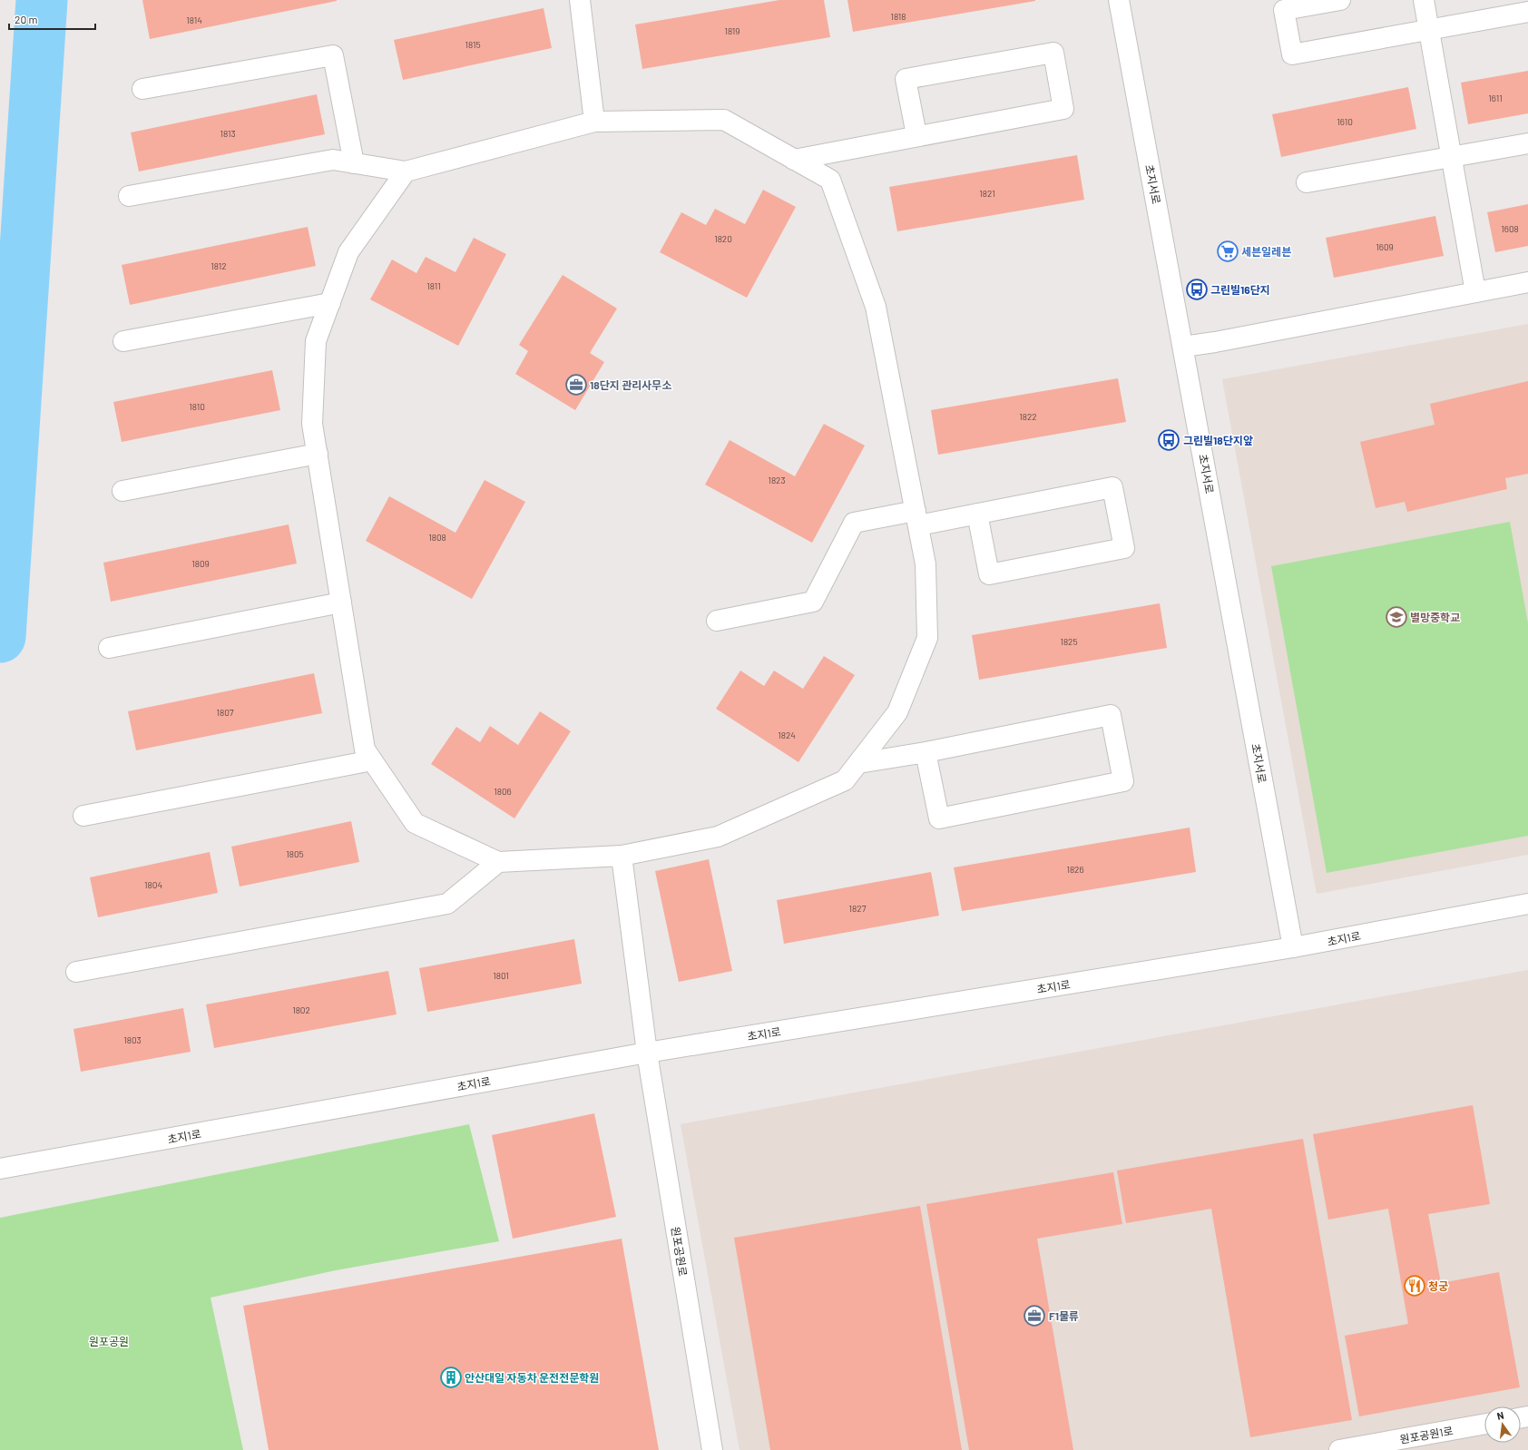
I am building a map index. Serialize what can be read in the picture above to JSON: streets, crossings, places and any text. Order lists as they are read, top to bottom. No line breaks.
{"streets":{"street":["초지서로","초지1로","원포공원로","원포공원1로"]},"crossings":[["초지서로","초지1로"],["초지1로","원포공원로"]],"parks":["원포공원"],"places":{"supermarket":["세븐일레븐"],"bus stop":["그린빌16단지","그린빌18단지앞"],"office":["18단지 관리사무소","F1물류"],"school or university":["별망중학교"],"restaurant":["청궁"],"building":["안산대일 자동차 운전전문학원"]},"house_numbers":["1818","1814","1819","1815","1611","1610","1813","1821","1608","1820","1609","1812","1811","1810","1822","1823","1808","1809","1825","1807","1824","1806","1805","1826","1804","1827","1801","1802","1803"],"scale_bar":"20 m","north":"top"}
